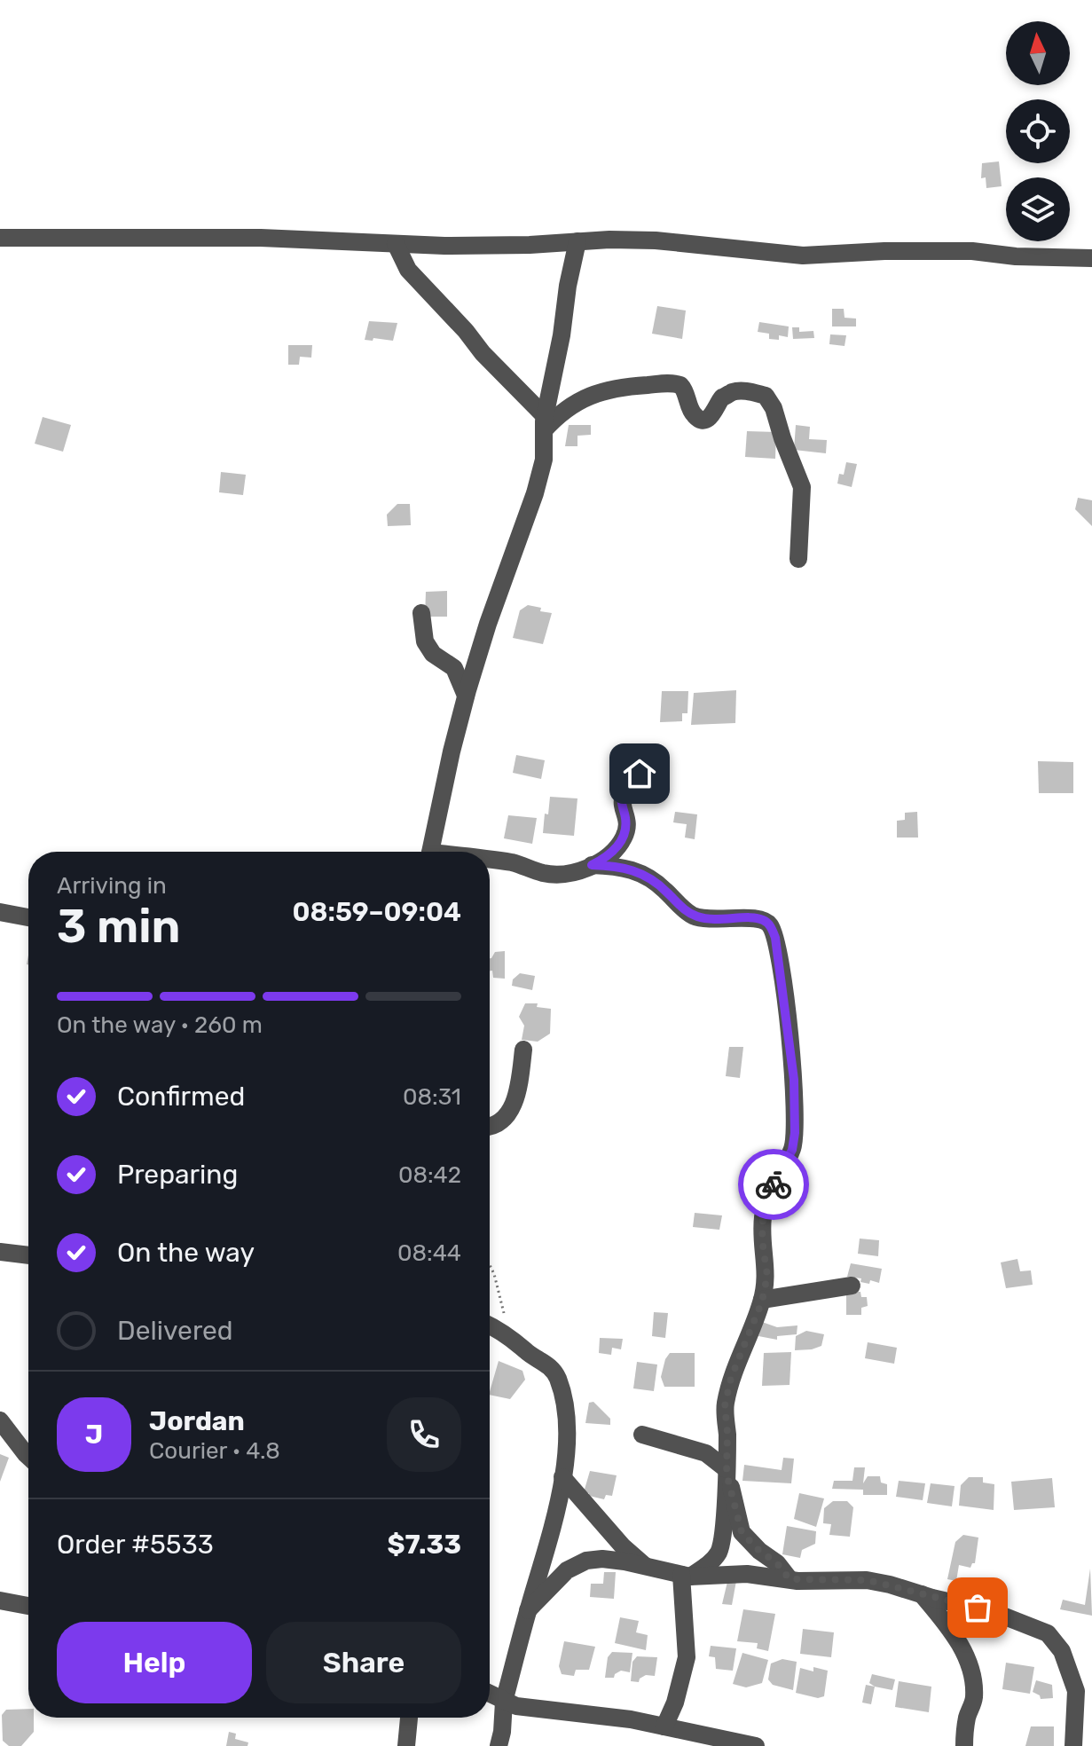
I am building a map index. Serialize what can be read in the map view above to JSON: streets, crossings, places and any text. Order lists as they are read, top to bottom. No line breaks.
{"north":"top","page":{"heading":["3 min","Arriving in","08:59–09:04"],"panel":["Jordan","Courier · 4.8","Order #5533","$7.33"],"bar":"On the way · 260 m","list":[["Confirmed","08:31"],["Preparing","08:42"],["On the way","08:44"],"Delivered"],"round":"J","buttons":["Help","Share"]}}
